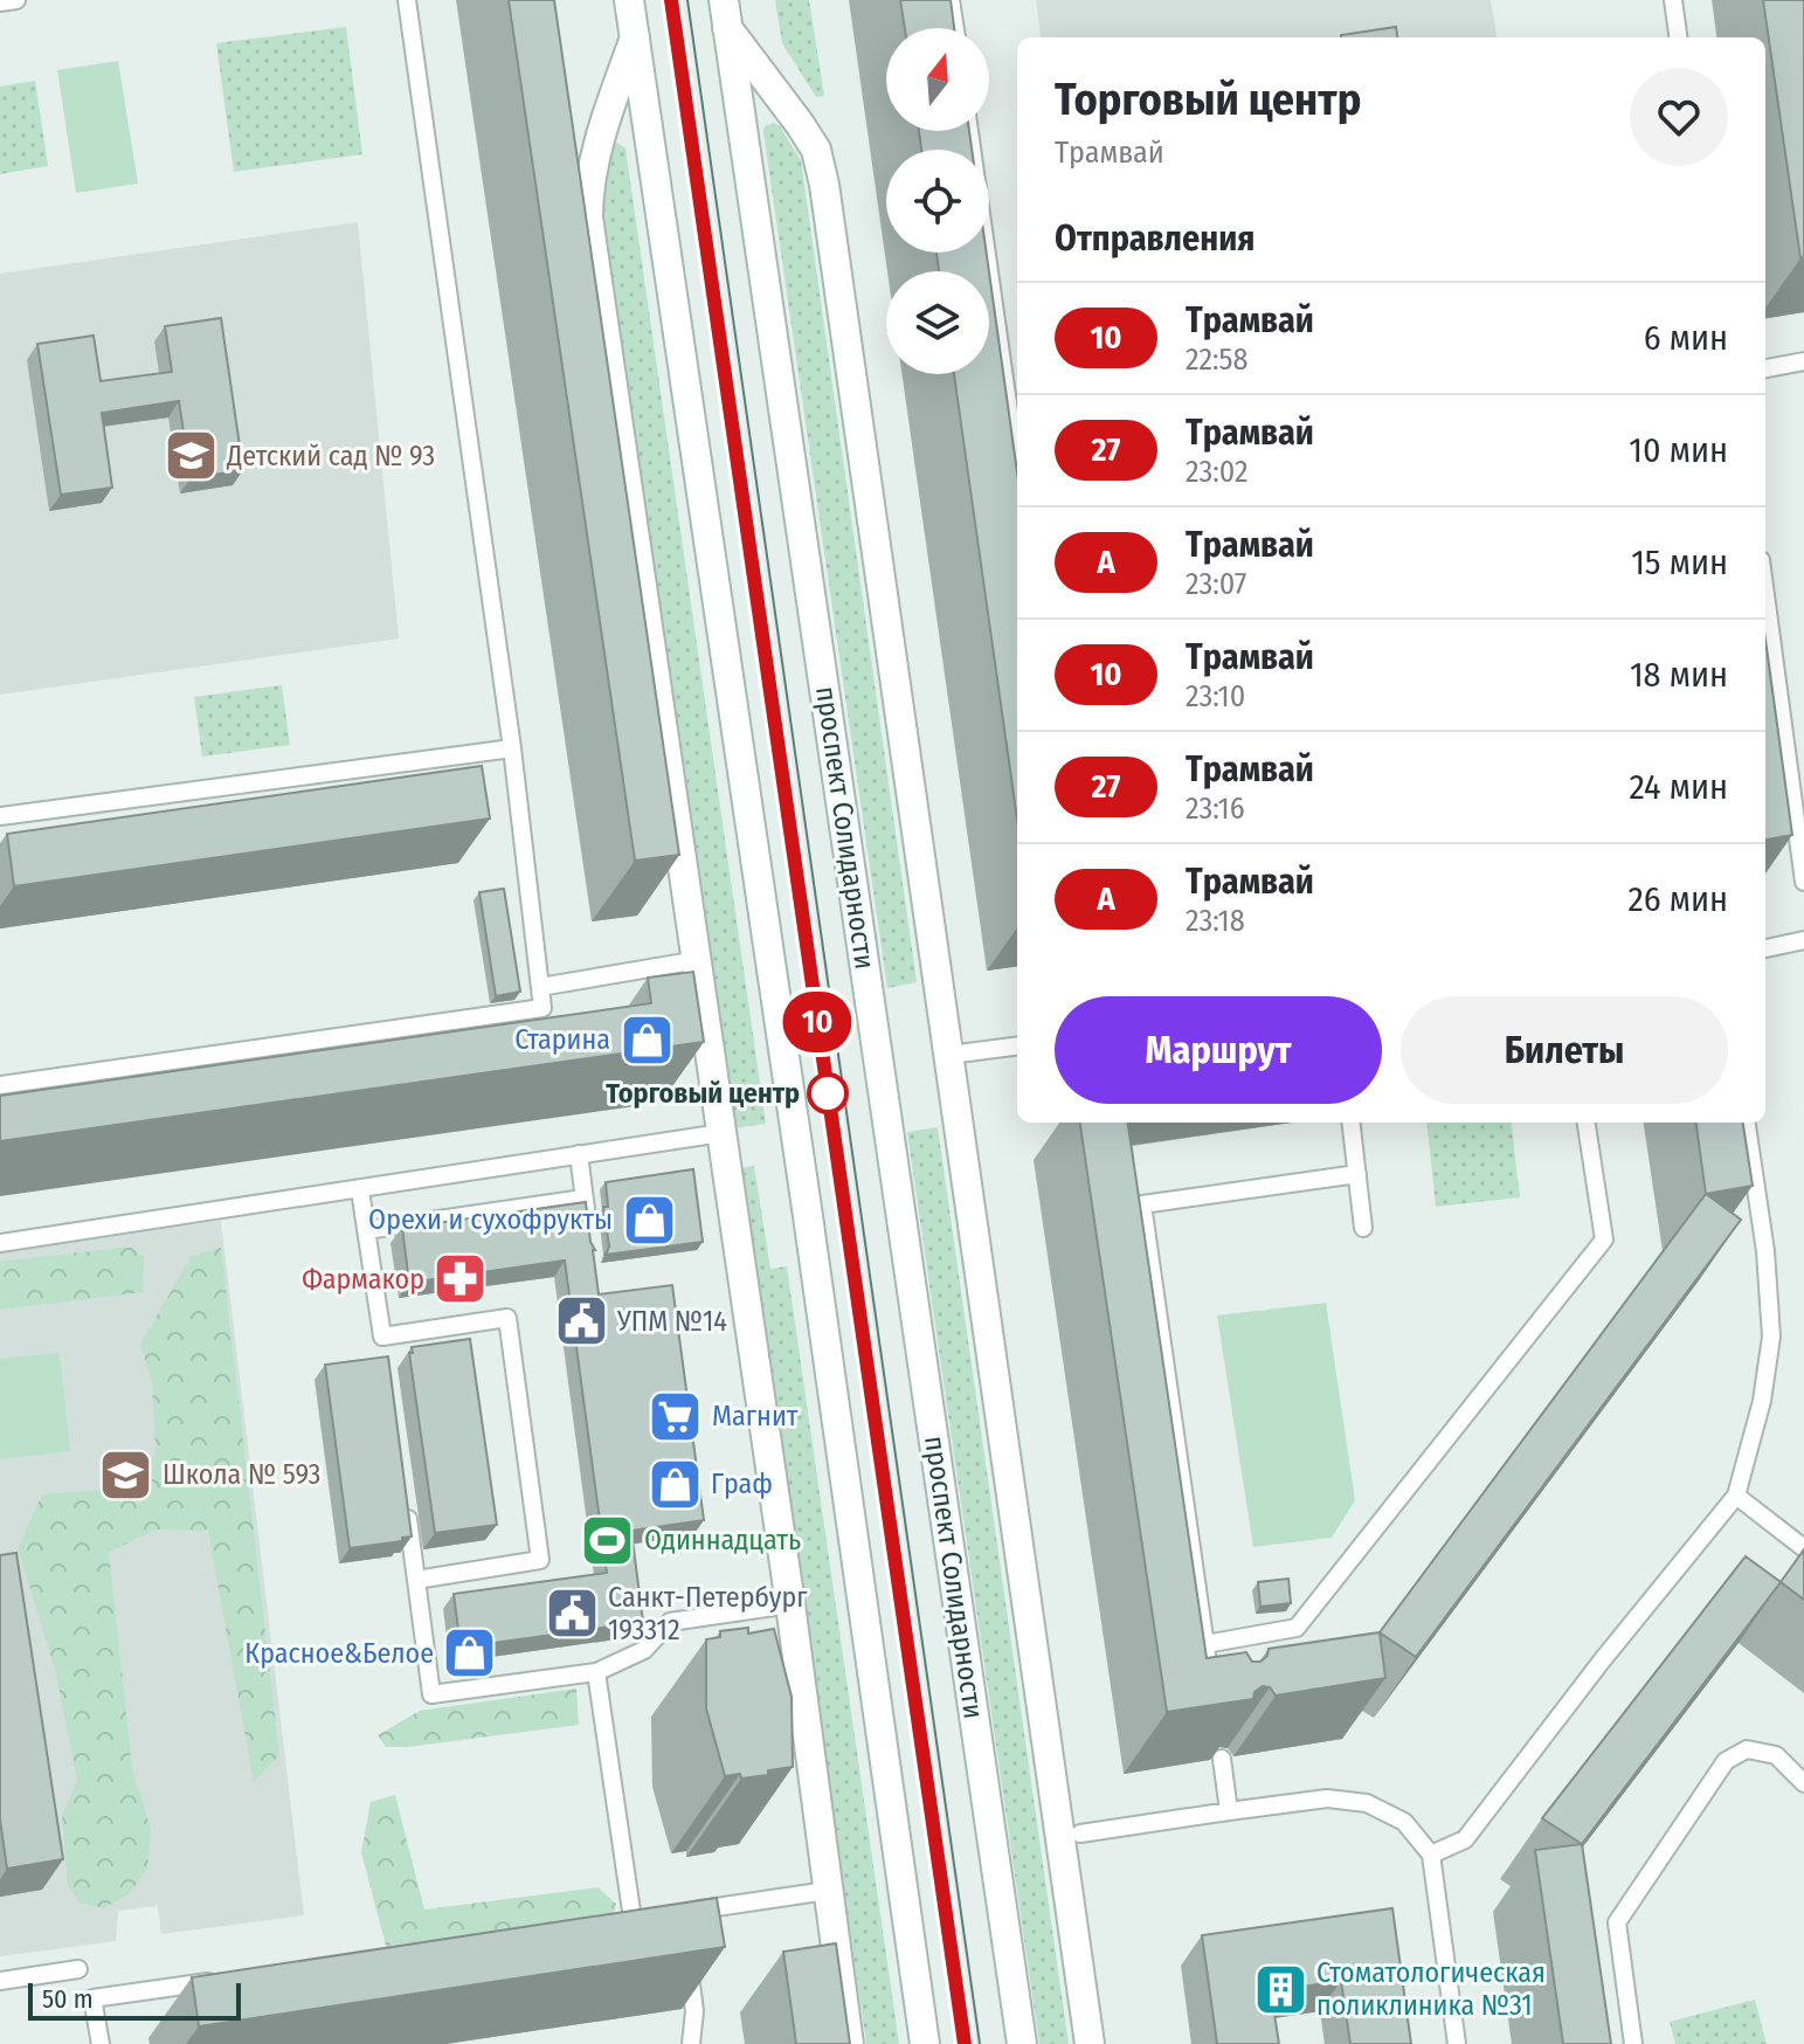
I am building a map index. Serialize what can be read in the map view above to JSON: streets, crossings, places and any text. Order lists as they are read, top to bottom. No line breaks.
{"streets":{"street":["проспект Солидарности"]},"places":{"school or university":["Детский сад № 93","Школа № 593"],"shop":["Старина","Орехи и сухофрукты","Граф","Красное&Белое"],"other":["Торговый центр"],"pharmacy":["Фармакор"],"public building":["УПМ №14","Санкт-Петербург 193312"],"supermarket":["Магнит"],"sports":["Одиннадцать"],"building":["Стоматологическая поликлиника №31"]},"lines":["tram line 10"],"scale_bar":"50 m","north":"top","page":{"on_map":"10","heading":[["Торговый центр","Трамвай"],"Отправления"],"list":[{"mark":"10","name":"Трамвай","note":"22:58","value":"6 мин"},{"mark":"27","name":"Трамвай","note":"23:02","value":"10 мин"},{"mark":"А","name":"Трамвай","note":"23:07","value":"15 мин"},{"mark":"10","name":"Трамвай","note":"23:10","value":"18 мин"},{"mark":"27","name":"Трамвай","note":"23:16","value":"24 мин"},{"mark":"А","name":"Трамвай","note":"23:18","value":"26 мин"}],"buttons":["Маршрут","Билеты"],"scale":"50 m"}}
